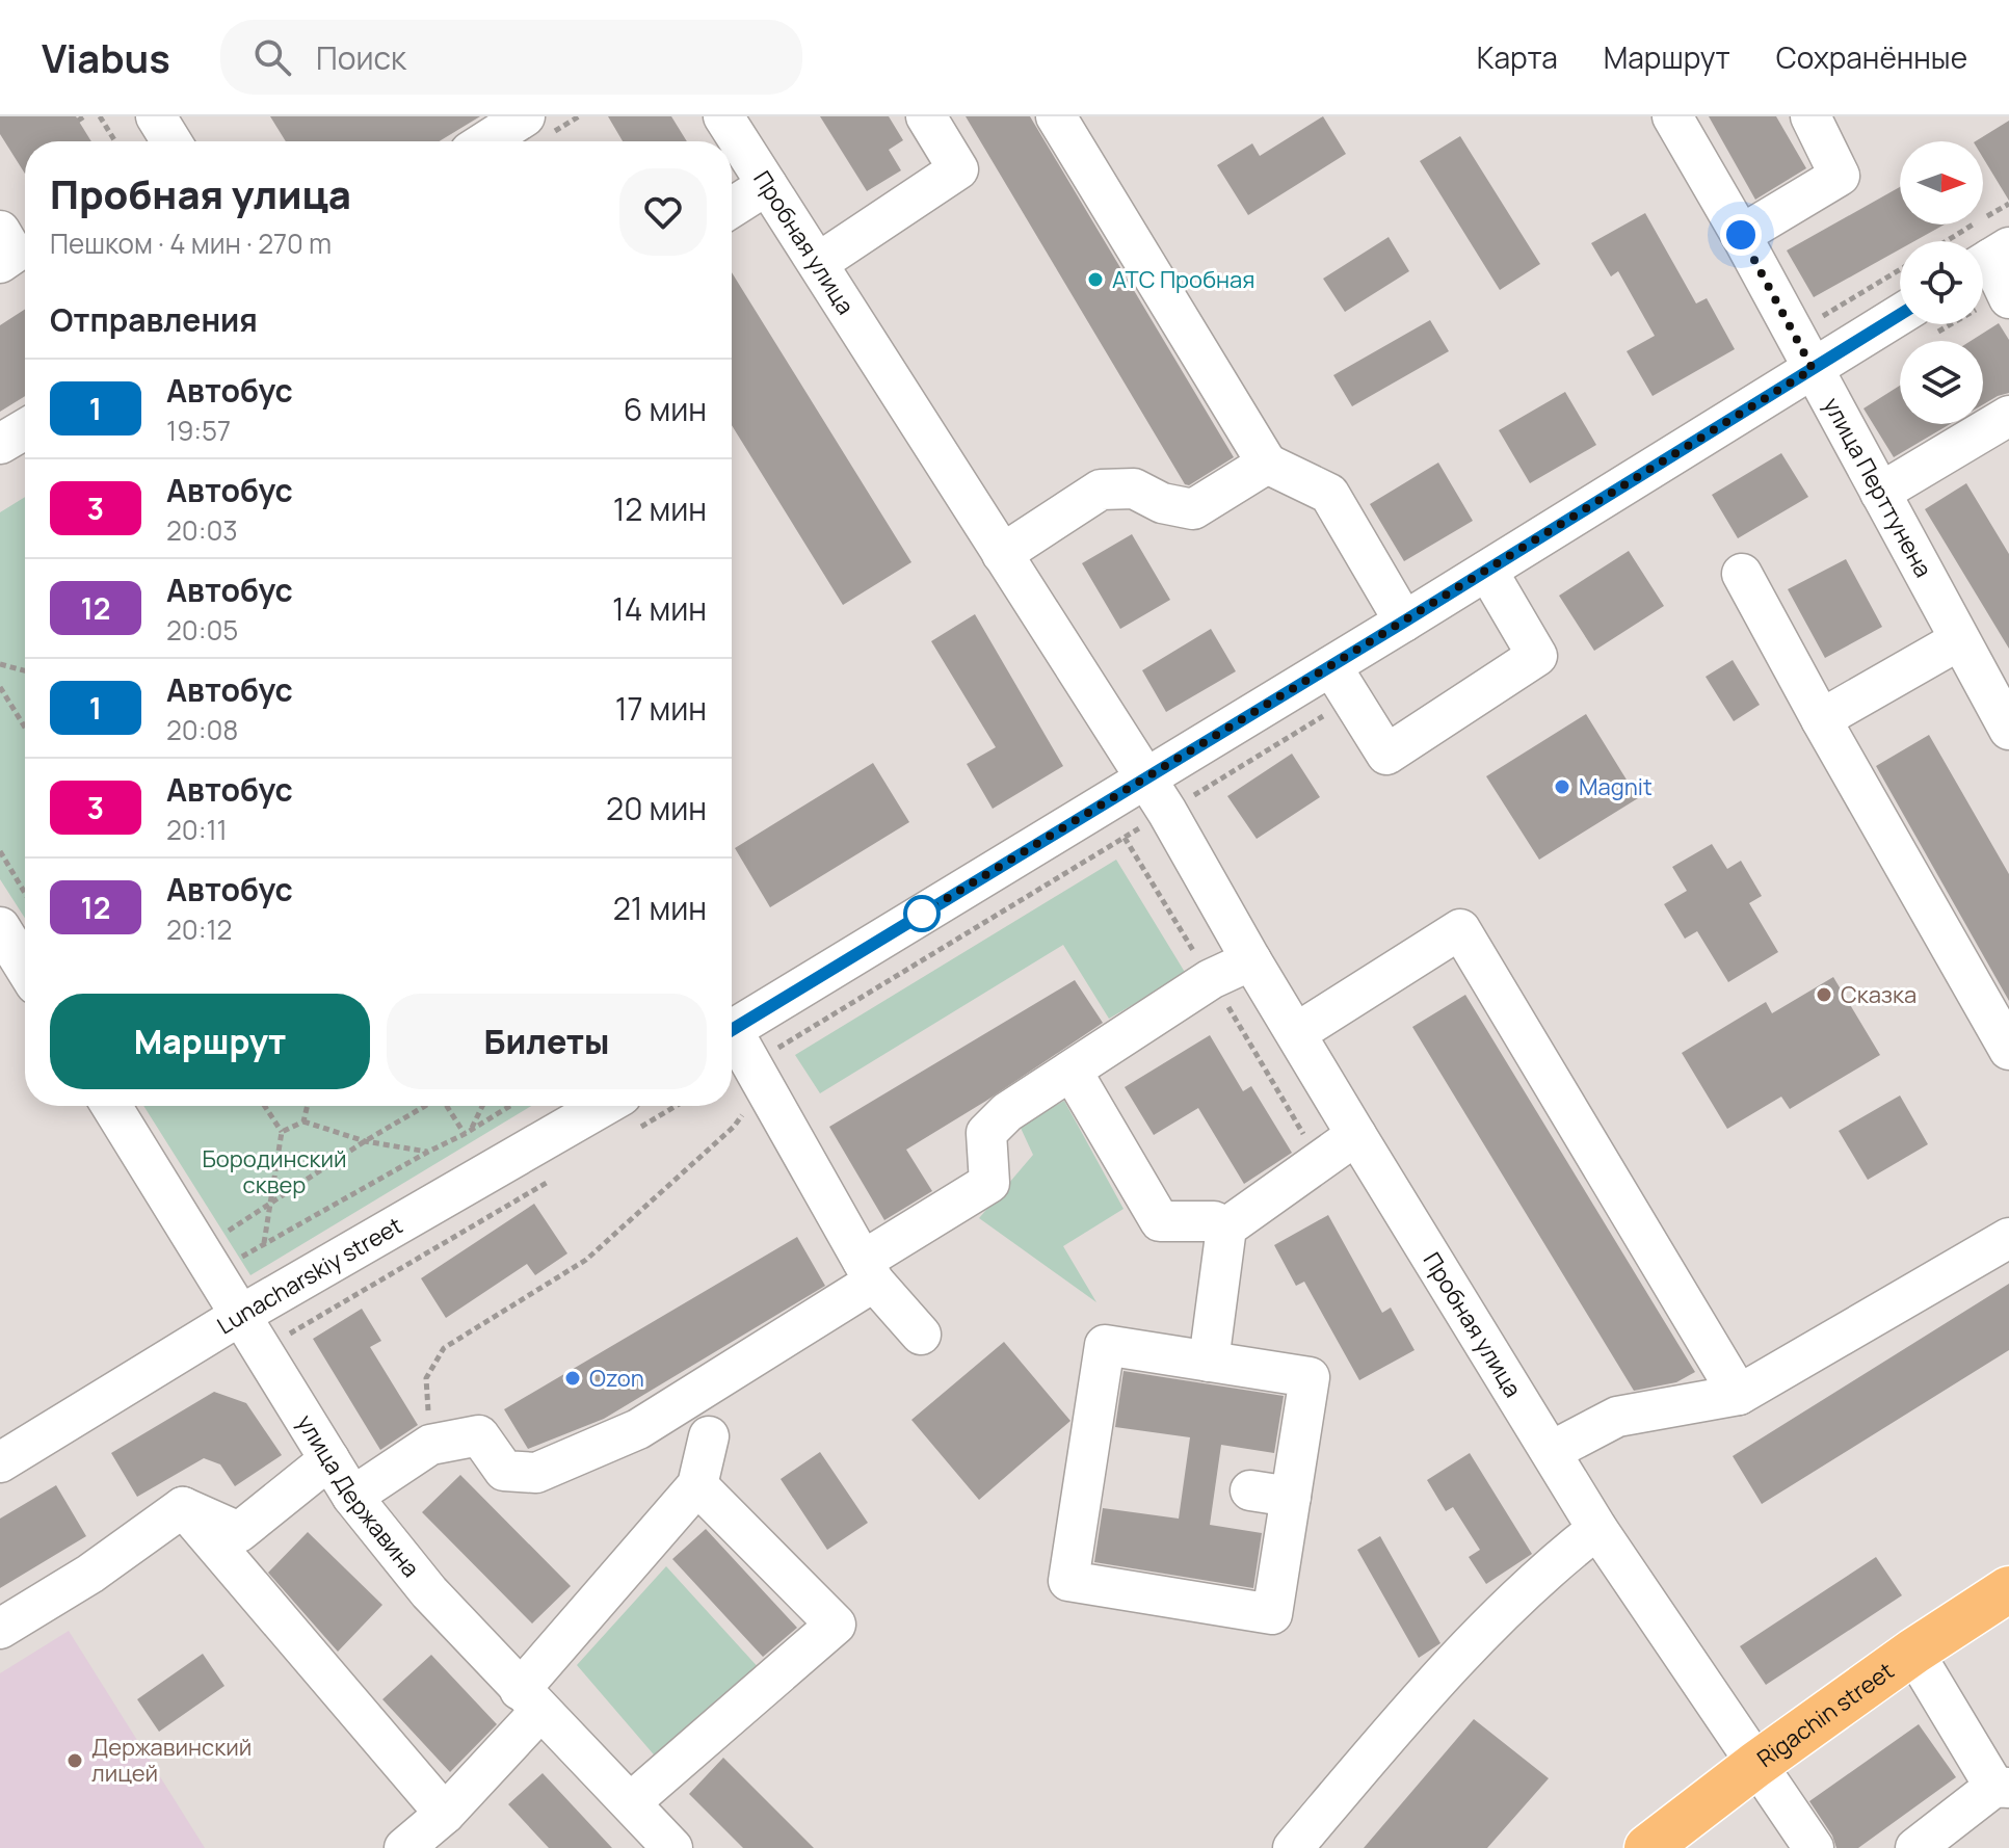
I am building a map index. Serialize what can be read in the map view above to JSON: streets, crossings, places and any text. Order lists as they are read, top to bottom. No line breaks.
{"streets":{"main road":["Rigachin street"],"street":["Пробная улица","улица Перттунена","Lunacharskiy street","улица Державина"]},"crossings":[["Пробная улица","Rigachin street"],["Lunacharskiy street","улица Державина"]],"parks":["Бородинский сквер"],"places":["АТС Пробная","Magnit","Сказка","Ozon","Державинский лицей"],"lines":["bus line 1"],"north":"right","page":{"header":"Viabus","search":"Поиск","nav":["Карта","Маршрут","Сохранённые"],"heading":[["Пробная улица","Пешком · 4 мин · 270 m"],"Отправления"],"list":[{"mark":"1","name":"Автобус","note":"19:57","value":"6 мин"},{"mark":"3","name":"Автобус","note":"20:03","value":"12 мин"},{"mark":"12","name":"Автобус","note":"20:05","value":"14 мин"},{"mark":"1","name":"Автобус","note":"20:08","value":"17 мин"},{"mark":"3","name":"Автобус","note":"20:11","value":"20 мин"},{"mark":"12","name":"Автобус","note":"20:12","value":"21 мин"}],"buttons":["Маршрут","Билеты"]}}
